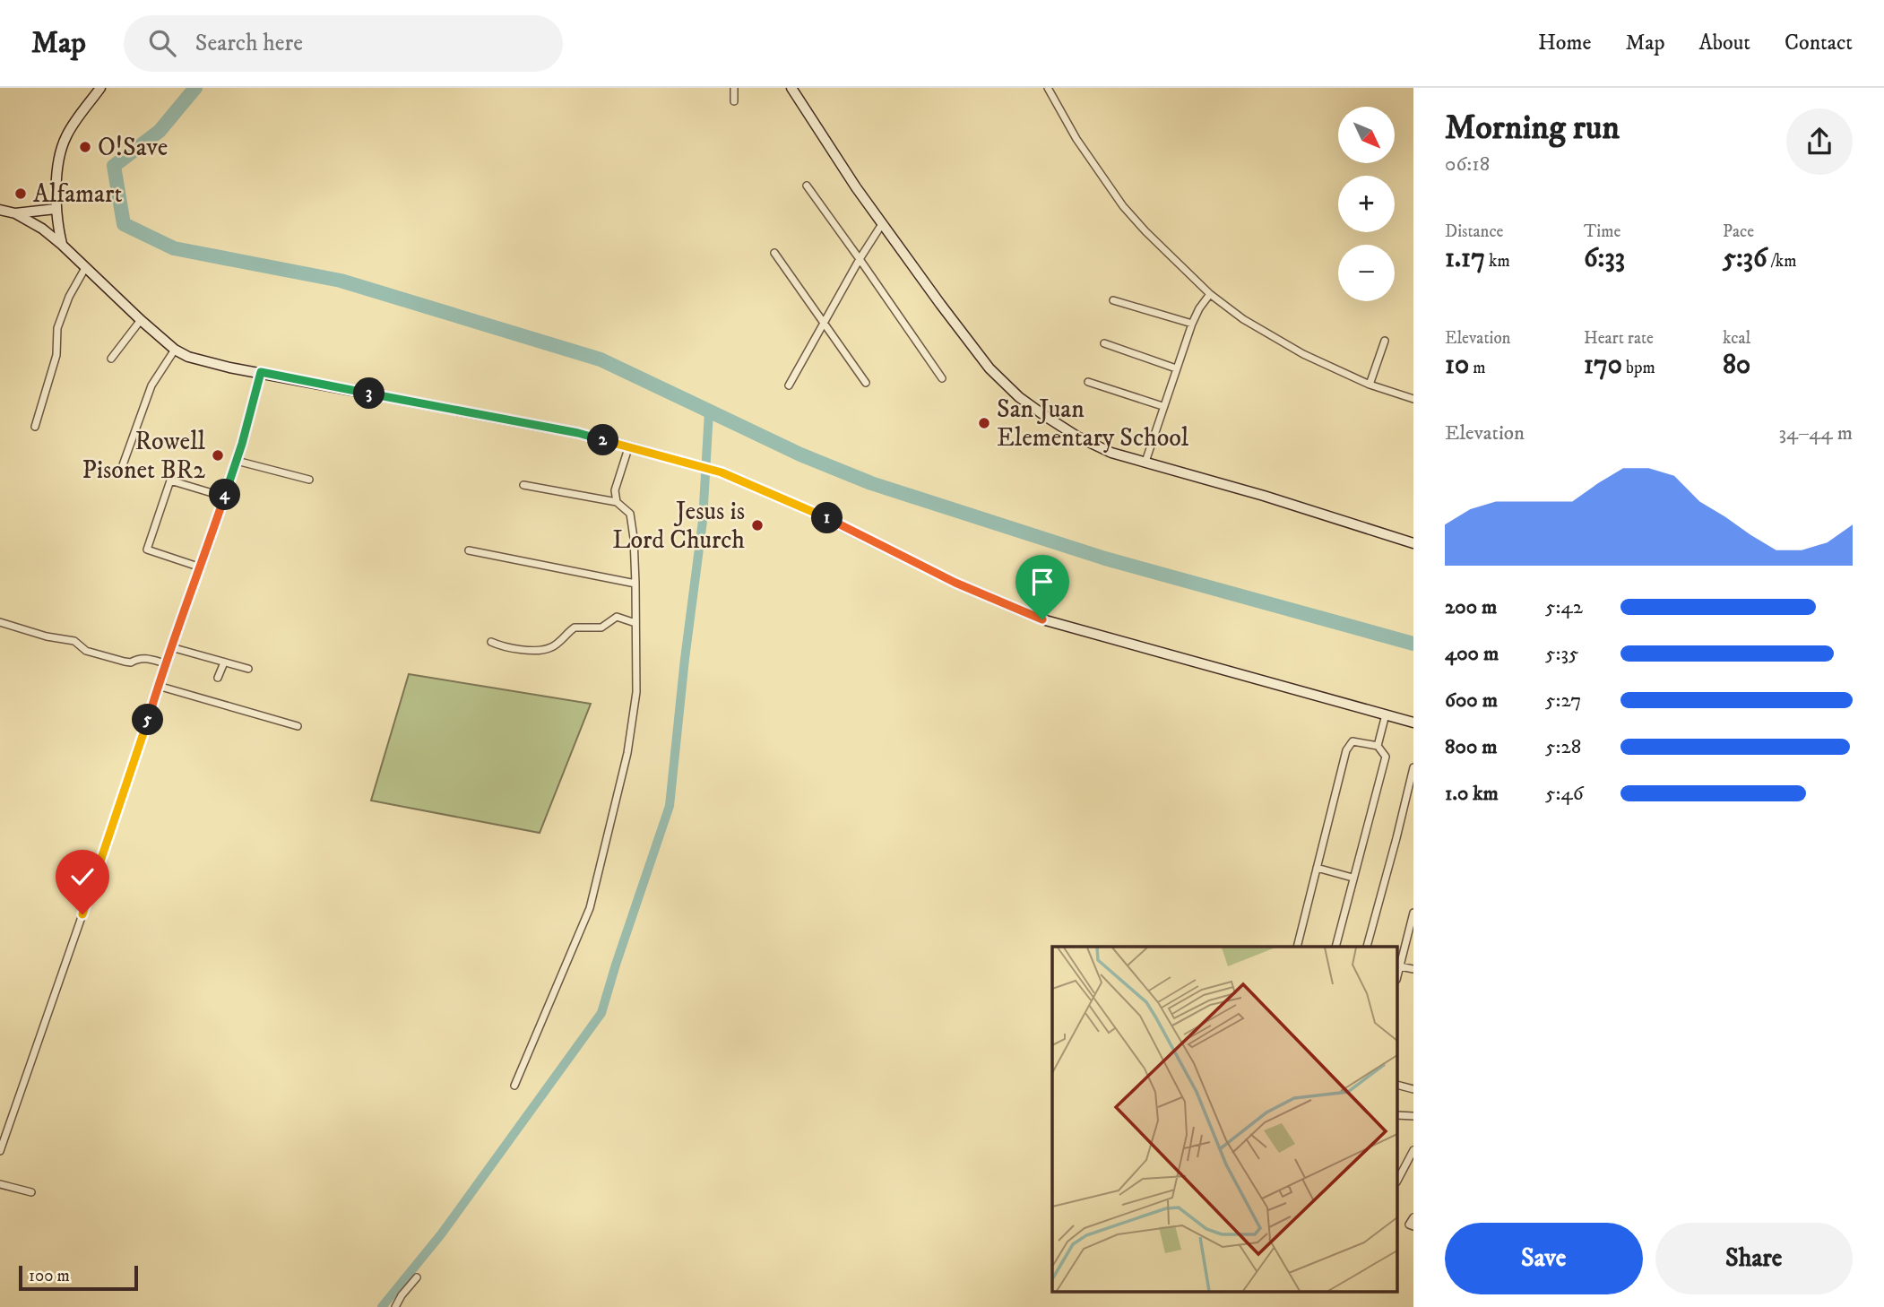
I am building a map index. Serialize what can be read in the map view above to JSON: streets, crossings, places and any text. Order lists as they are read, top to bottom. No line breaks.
{"places":["O!Save","Alfamart","San Juan Elementary School","Rowell Pisonet BR2","Jesus is Lord Church"],"scale_bar":"100 m","north":"bottom right","page":{"header":"Map","search":"Search here","nav":["Home","Map","About","Contact"],"heading":["Morning run","06:18"],"map_buttons":["+","−"],"stats":[["Distance","1.17 km"],["Time","6:33"],["Pace","5:36 /km"],["Elevation","10 m"],["Heart rate","170 bpm"],["kcal","80"]],"pins":["3","2","4","1","5"],"chart":["Elevation","34–44 m"],"list":[{"name":"200 m","note":"5:42"},{"name":"400 m","note":"5:35"},{"name":"600 m","note":"5:27"},{"name":"800 m","note":"5:28"},{"name":"1.0 km","note":"5:46"}],"buttons":["Save","Share"],"scale":"100 m"}}
